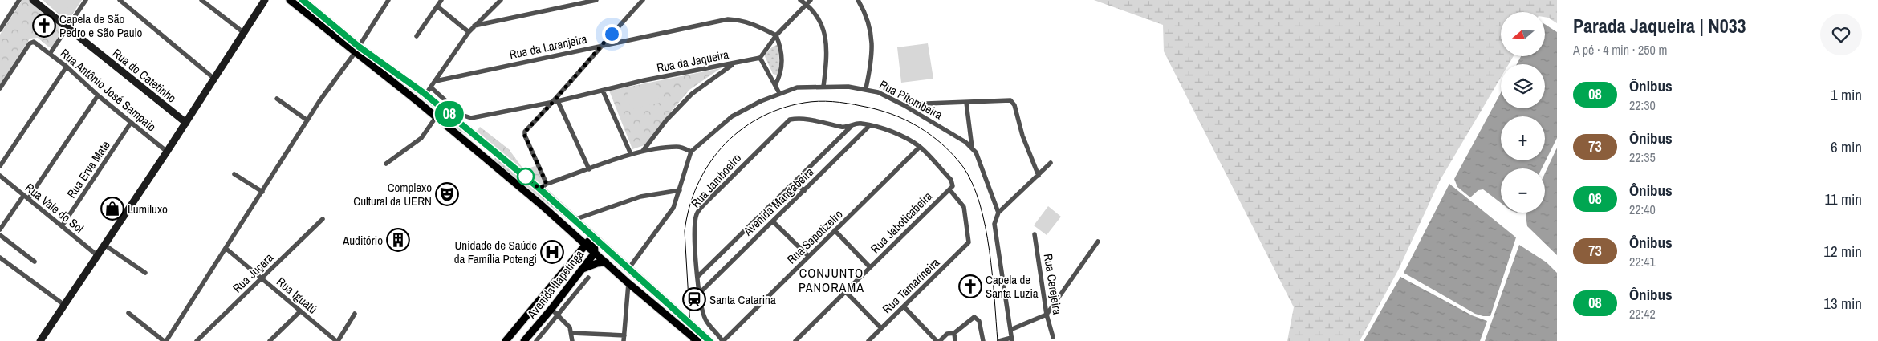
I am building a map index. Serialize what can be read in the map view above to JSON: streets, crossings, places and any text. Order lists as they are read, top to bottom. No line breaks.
{"streets":{"main road":["Rua do Catetinho","Avenida Itapetinga"],"street":["Rua da Laranjeira","Rua da Jaqueira","Rua Antônio José Sampaio","Rua Pitombeira","Rua Erva Mate","Rua Jamboeiro","Avenida Mangabeira","Rua Vale do Sol","Rua Jaboticabeira","Rua Sapotizeiro","Rua Juçara","Rua Cerejeira","Rua Tamarineira","Rua Iguatú"]},"crossings":[["Rua Antônio José Sampaio","Rua Erva Mate"],["Rua Erva Mate","Rua Vale do Sol"],["Rua Jamboeiro","Avenida Mangabeira"],["Rua Jamboeiro","Rua Sapotizeiro"],["Rua Jaboticabeira","Rua Tamarineira"],["Rua Juçara","Rua Iguatú"]],"districts":["CONJUNTO PANORAMA"],"places":{"church":["Capela de São Pedro e São Paulo","Capela de Santa Luzia"],"theatre":["Complexo Cultural da UERN"],"shop":["Lumiluxo"],"building":["Auditório"],"hospital":["Unidade de Saúde da Família Potengi"],"station":["Santa Catarina"]},"lines":["bus line 08"],"north":"left","page":{"on_map":"08","heading":["Parada Jaqueira | N033","A pé · 4 min · 250 m"],"map_buttons":["+","−"],"list":[{"mark":"08","name":"Ônibus","note":"22:30","value":"1 min"},{"mark":"73","name":"Ônibus","note":"22:35","value":"6 min"},{"mark":"08","name":"Ônibus","note":"22:40","value":"11 min"},{"mark":"73","name":"Ônibus","note":"22:41","value":"12 min"},{"mark":"08","name":"Ônibus","note":"22:42","value":"13 min"}]}}
